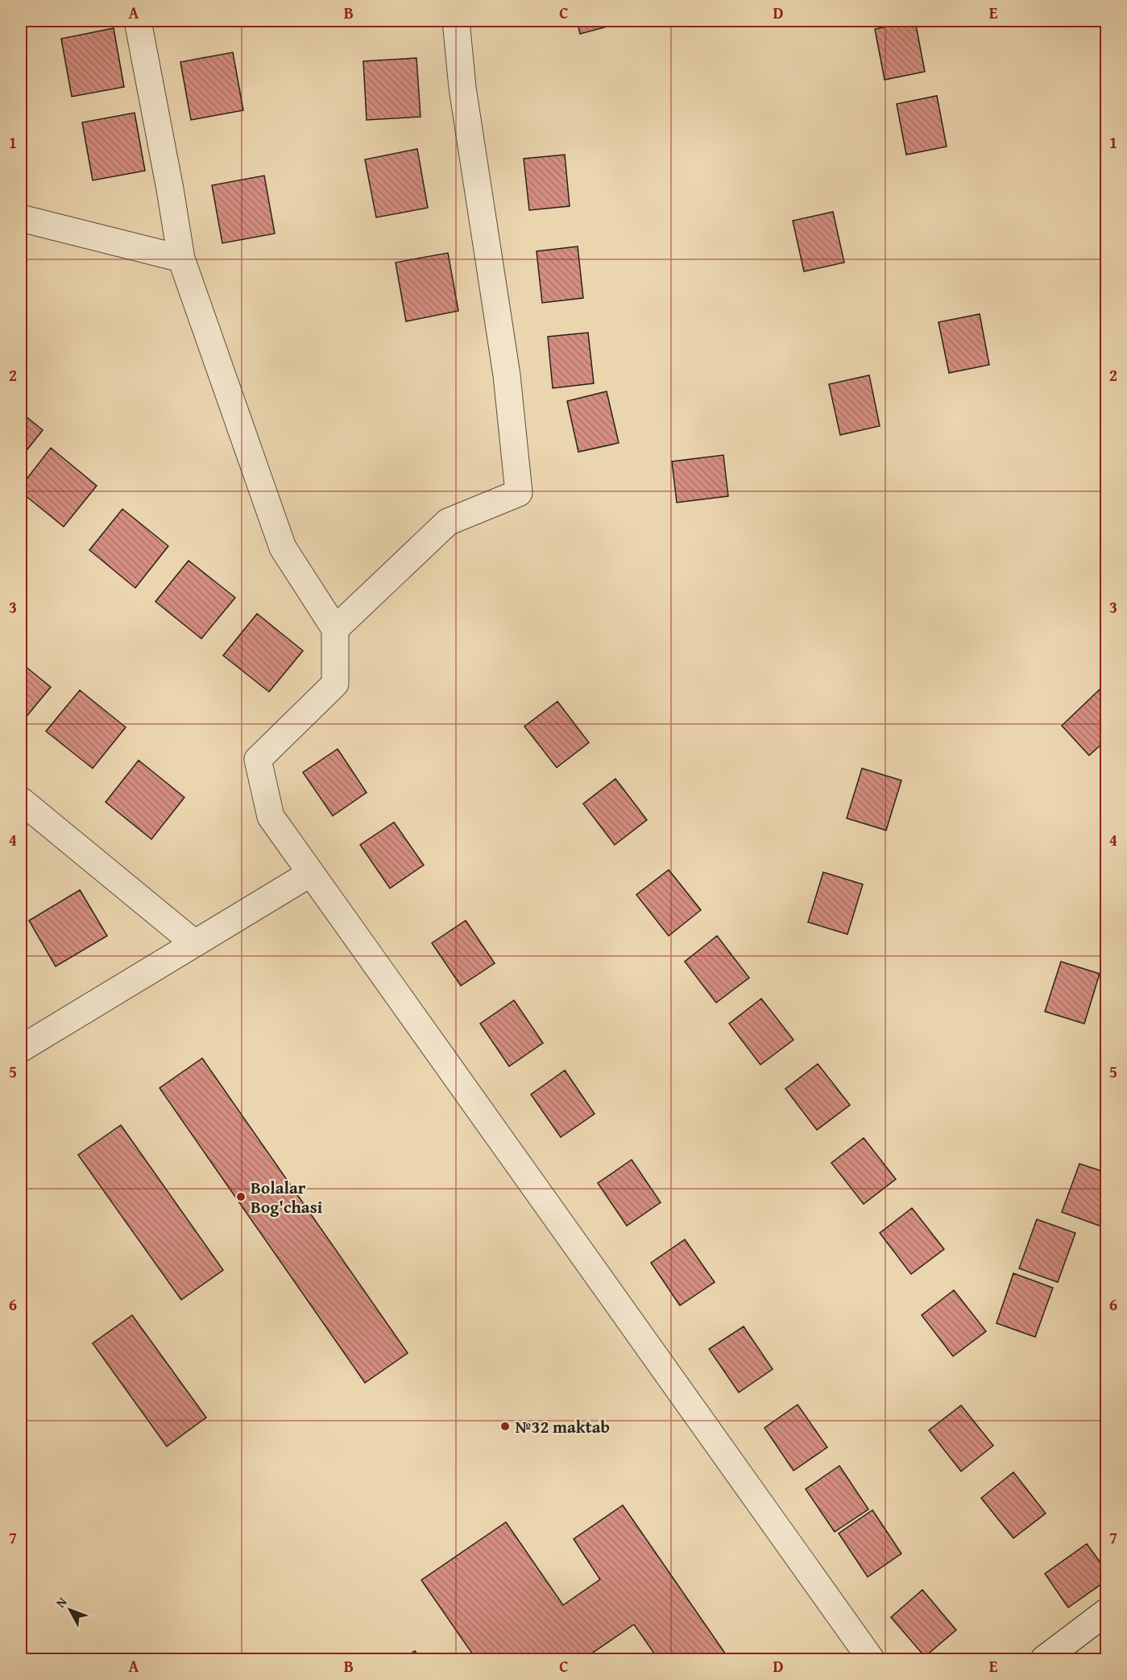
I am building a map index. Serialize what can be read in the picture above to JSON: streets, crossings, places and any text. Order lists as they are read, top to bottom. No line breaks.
{"places":["Bolalar Bog'chasi","№32 maktab"],"north":"top left","grid":{"columns":["A","B","C","D","E"],"rows":["1","2","3","4","5","6","7"]}}
